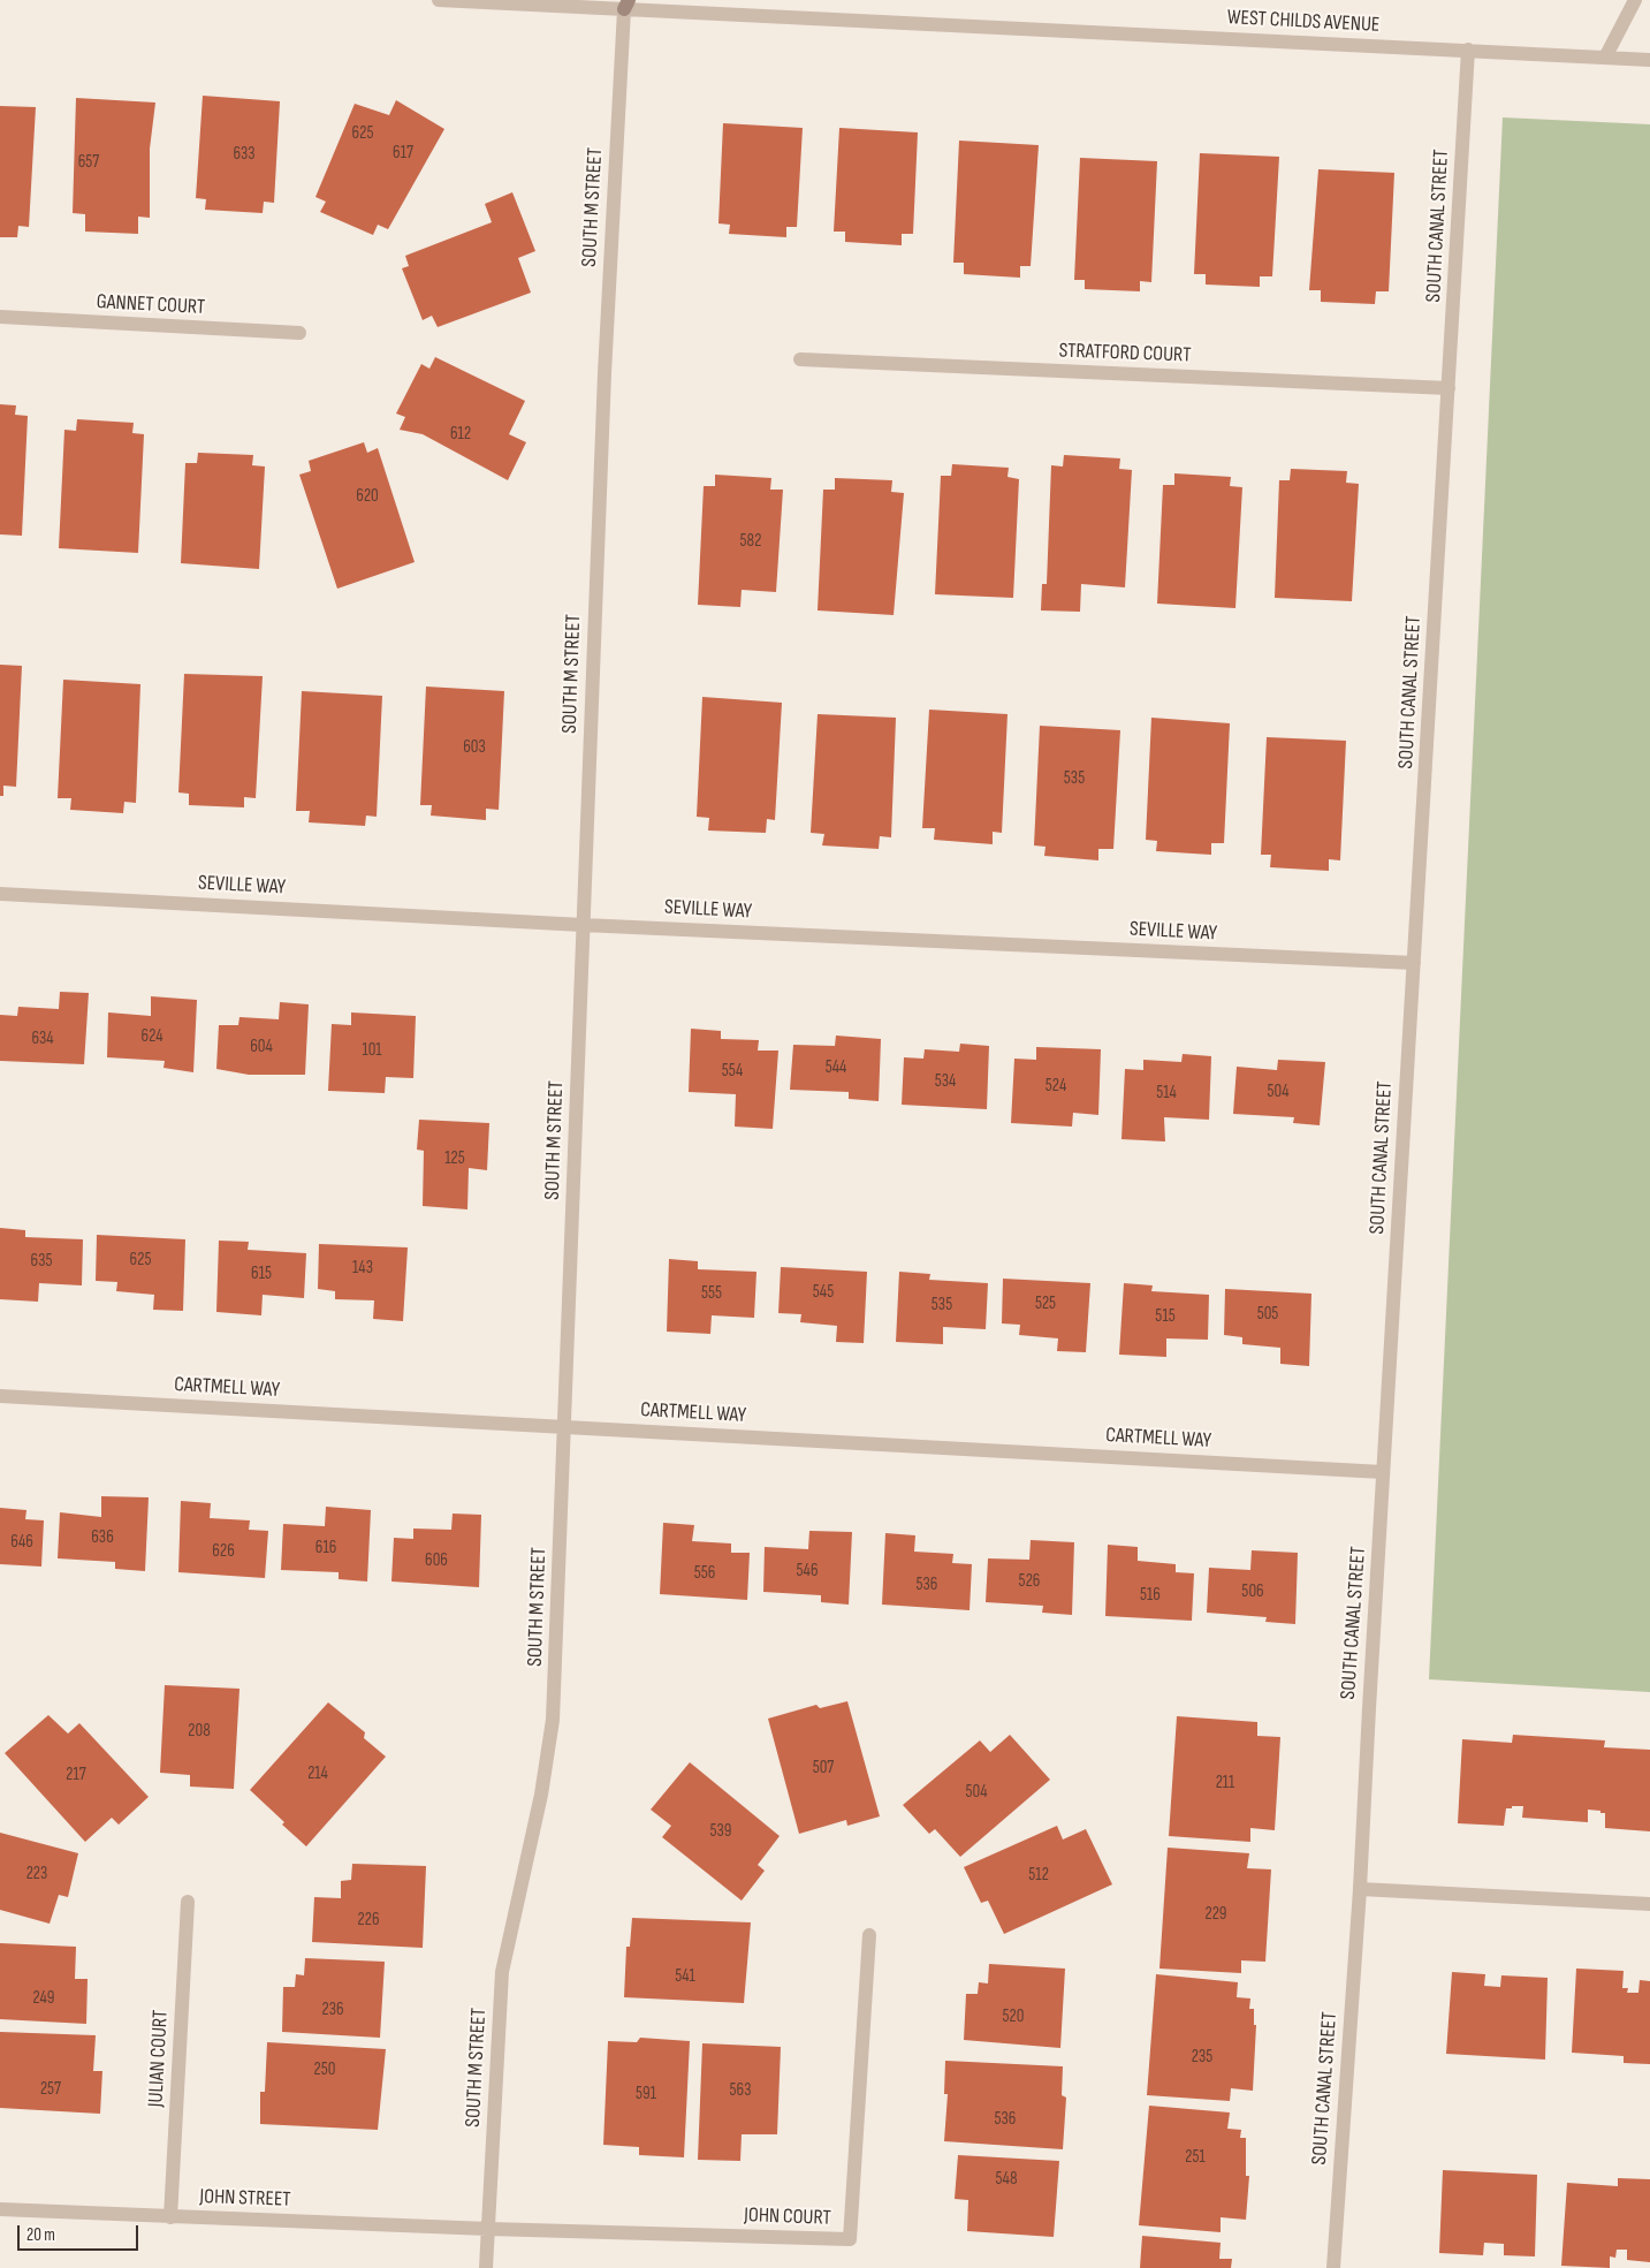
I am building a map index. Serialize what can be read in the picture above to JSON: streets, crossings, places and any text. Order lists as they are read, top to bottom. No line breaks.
{"streets":{"street":["WEST CHILDS AVENUE","SOUTH M STREET","SOUTH CANAL STREET","GANNET COURT","STRATFORD COURT","SEVILLE WAY","CARTMELL WAY","JULIAN COURT","JOHN STREET","JOHN COURT"]},"crossings":[["WEST CHILDS AVENUE","SOUTH M STREET"],["WEST CHILDS AVENUE","SOUTH CANAL STREET"],["SOUTH M STREET","SEVILLE WAY"],["SOUTH M STREET","CARTMELL WAY"],["SOUTH M STREET","JOHN STREET"],["SOUTH M STREET","JOHN COURT"],["SOUTH CANAL STREET","STRATFORD COURT"],["SOUTH CANAL STREET","SEVILLE WAY"],["SOUTH CANAL STREET","CARTMELL WAY"],["JULIAN COURT","JOHN STREET"],["JOHN STREET","JOHN COURT"]],"house_numbers":["625","617","633","657","612","620","582","603","535","624","634","604","101","544","554","534","524","504","514","125","625","635","143","615","545","555","525","535","505","515","636","646","616","626","606","546","556","526","536","506","516","208","507","214","217","211","504","539","223","512","229","226","541","249","236","520","235","250","257","563","591","536","251","548"],"scale_bar":"20 m"}
